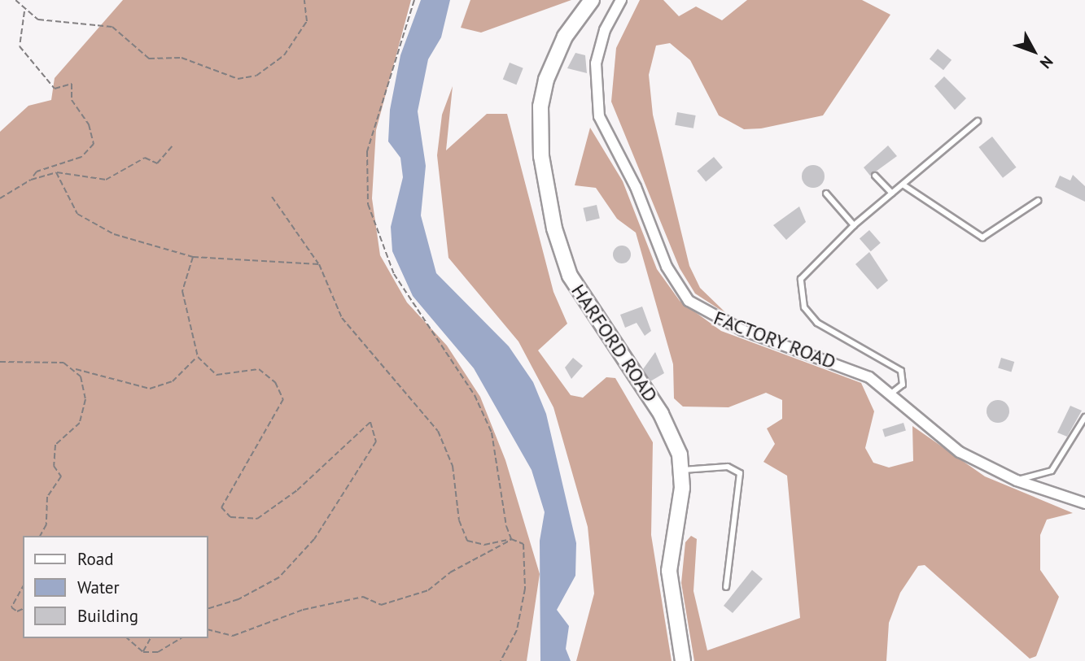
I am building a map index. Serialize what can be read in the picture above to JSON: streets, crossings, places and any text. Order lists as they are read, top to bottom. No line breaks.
{"streets":{"main road":["HARFORD ROAD"],"street":["FACTORY ROAD"]},"legend":["Road","Water","Building"],"north":"bottom right"}
